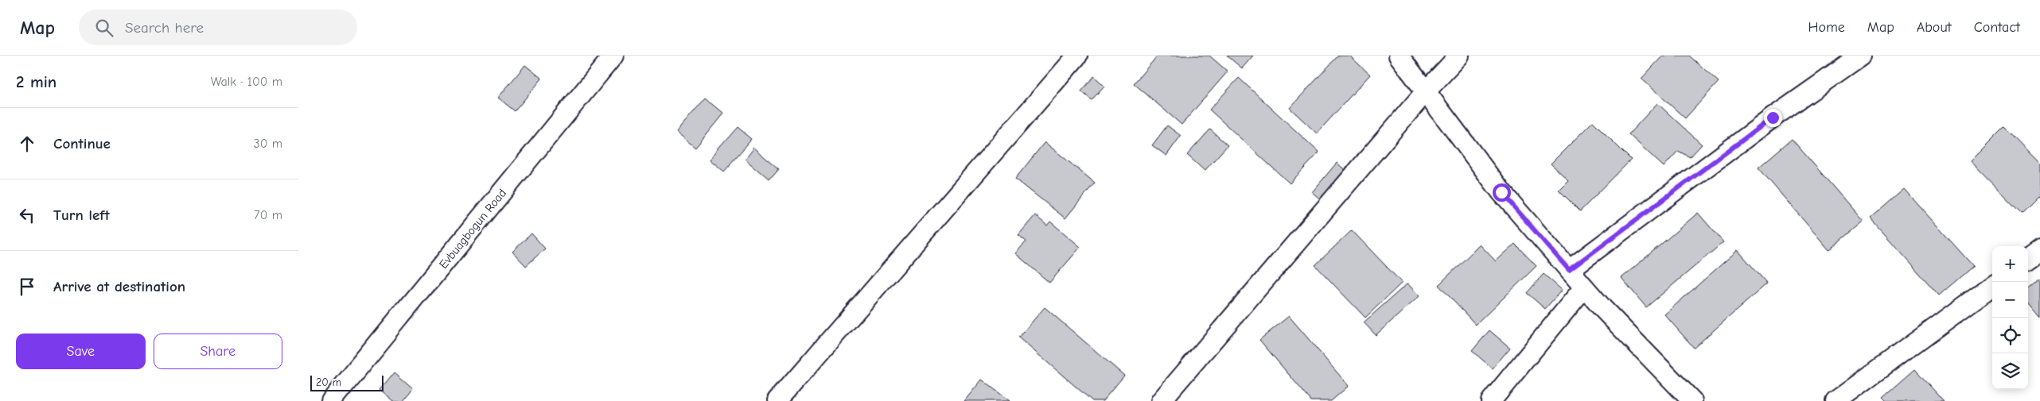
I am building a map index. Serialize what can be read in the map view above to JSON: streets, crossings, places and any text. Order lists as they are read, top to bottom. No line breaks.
{"streets":{"street":["Evbuagbogun Road"]},"scale_bar":"20 m","page":{"header":"Map","search":"Search here","nav":["Home","Map","About","Contact"],"heading":["2 min","Walk · 100 m"],"list":[["Continue","30 m"],["Turn left","70 m"],"Arrive at destination"],"map_buttons":["+","−"],"buttons":["Save","Share"],"scale":"20 m"}}
